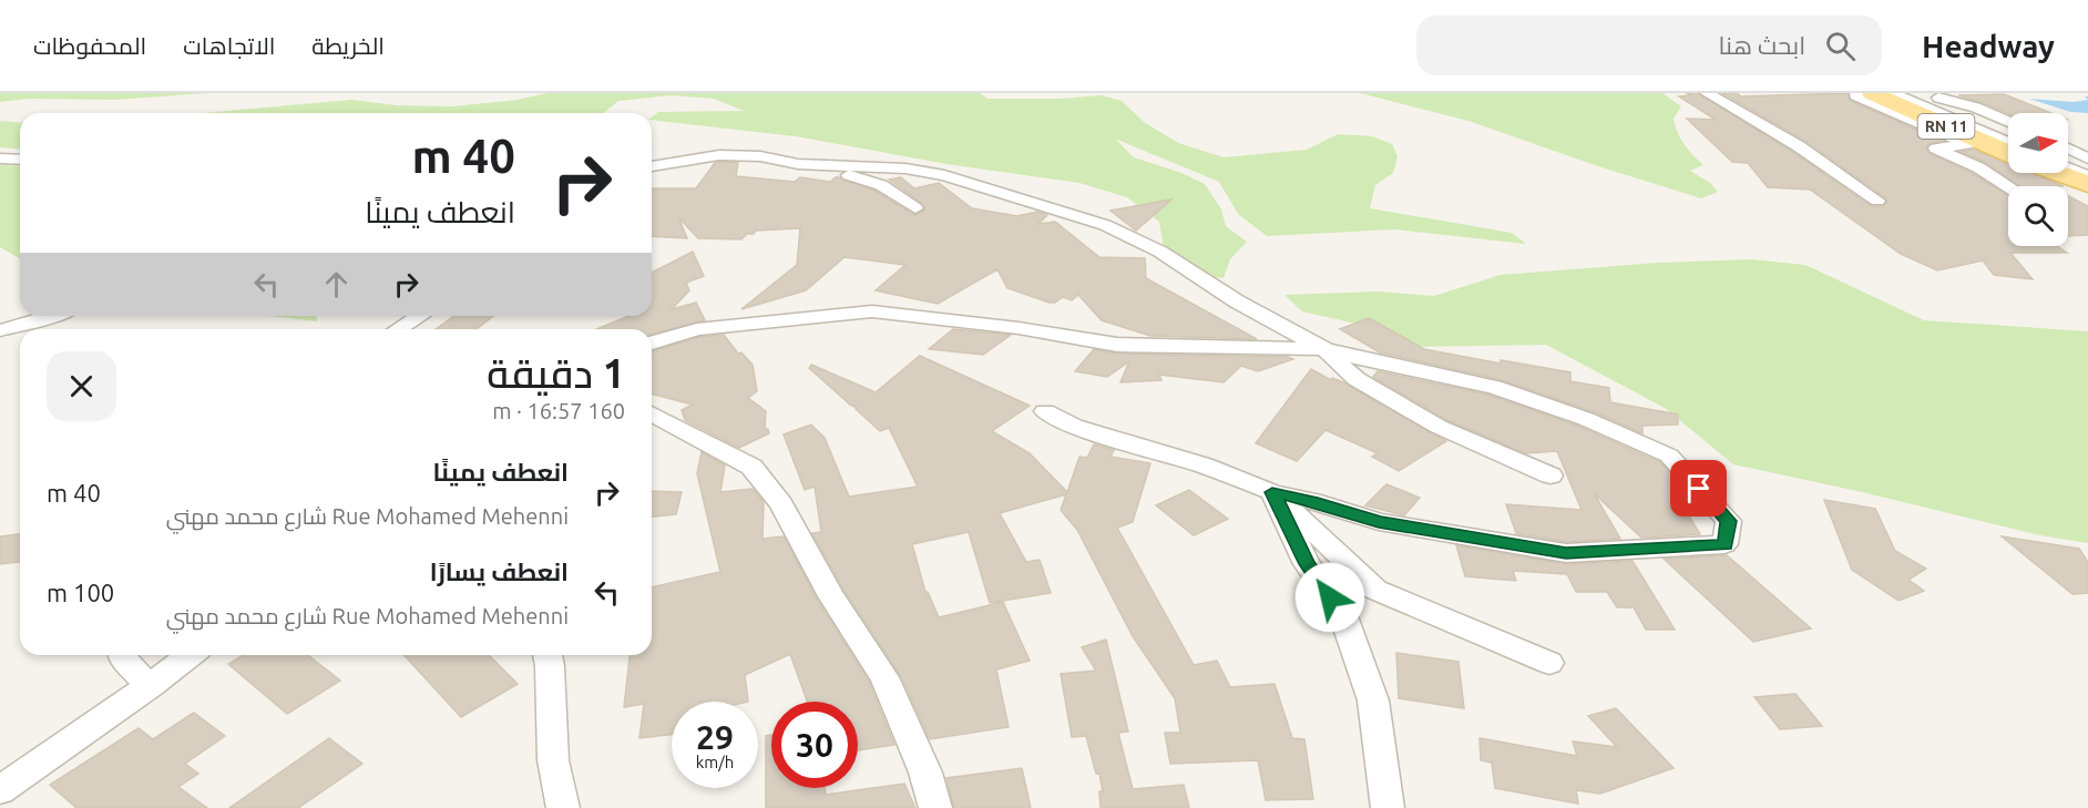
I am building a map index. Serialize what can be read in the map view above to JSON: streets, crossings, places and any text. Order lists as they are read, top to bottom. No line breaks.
{"streets":{"main road":["RN 11"]},"north":"right","page":{"header":"Headway","search":"ابحث هنا","nav":["الخريطة","الاتجاهات","المحفوظات"],"turn":["40 m","انعطف يمينًا"],"heading":["1 دقيقة","160 m · 16:57"],"list":[{"name":"انعطف يمينًا","note":"Rue Mohamed Mehenni شارع محمد مهني","value":"40 m"},{"name":"انعطف يسارًا","note":"Rue Mohamed Mehenni شارع محمد مهني","value":"100 m"}],"speed":"29 km/h","limit":"30"}}
